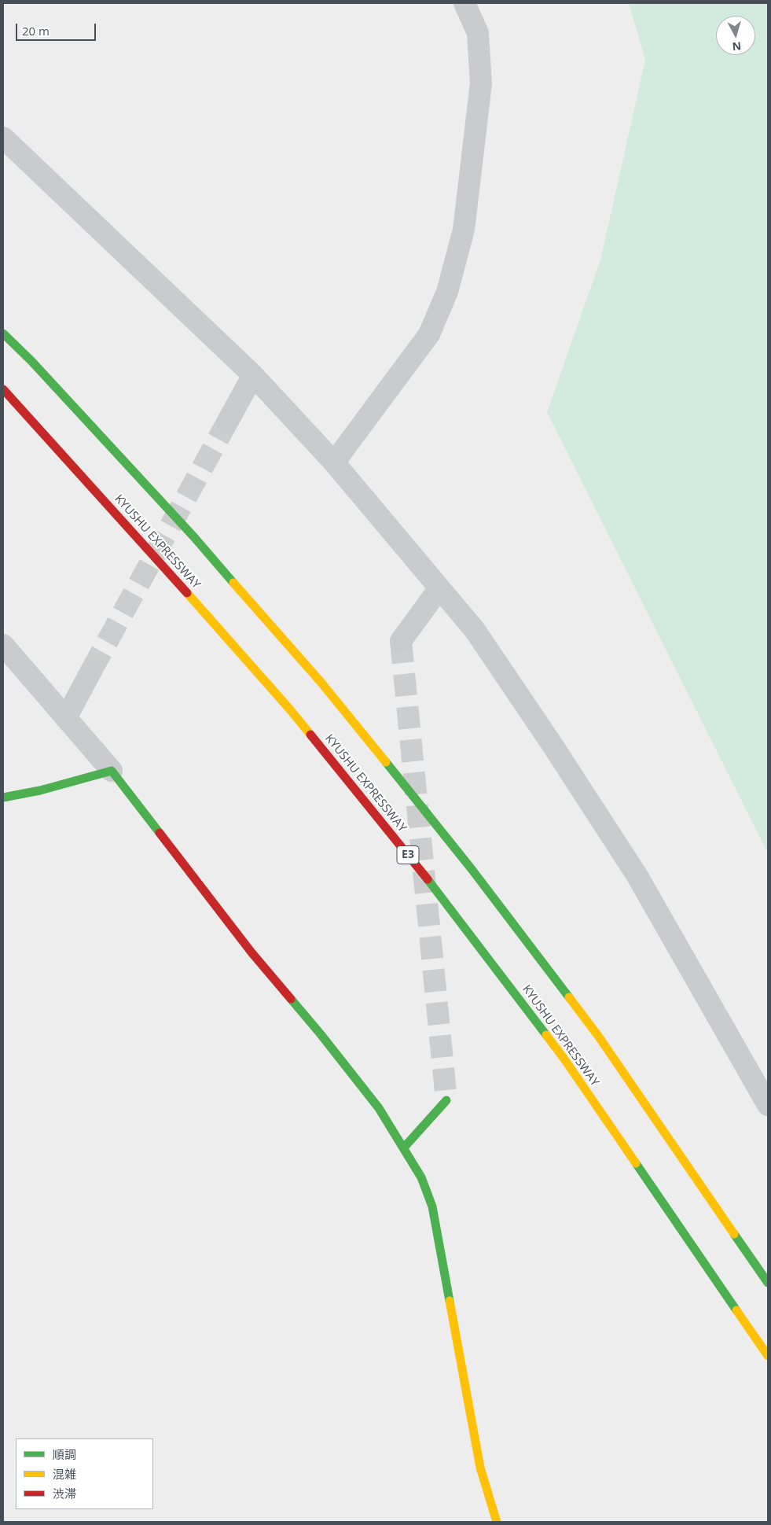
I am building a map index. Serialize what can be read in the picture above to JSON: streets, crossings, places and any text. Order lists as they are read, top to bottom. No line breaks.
{"streets":{"main road":["KYUSHU EXPRESSWAY","E3"]},"legend":["順調","混雑","渋滞"],"scale_bar":"20 m","north":"bottom"}
